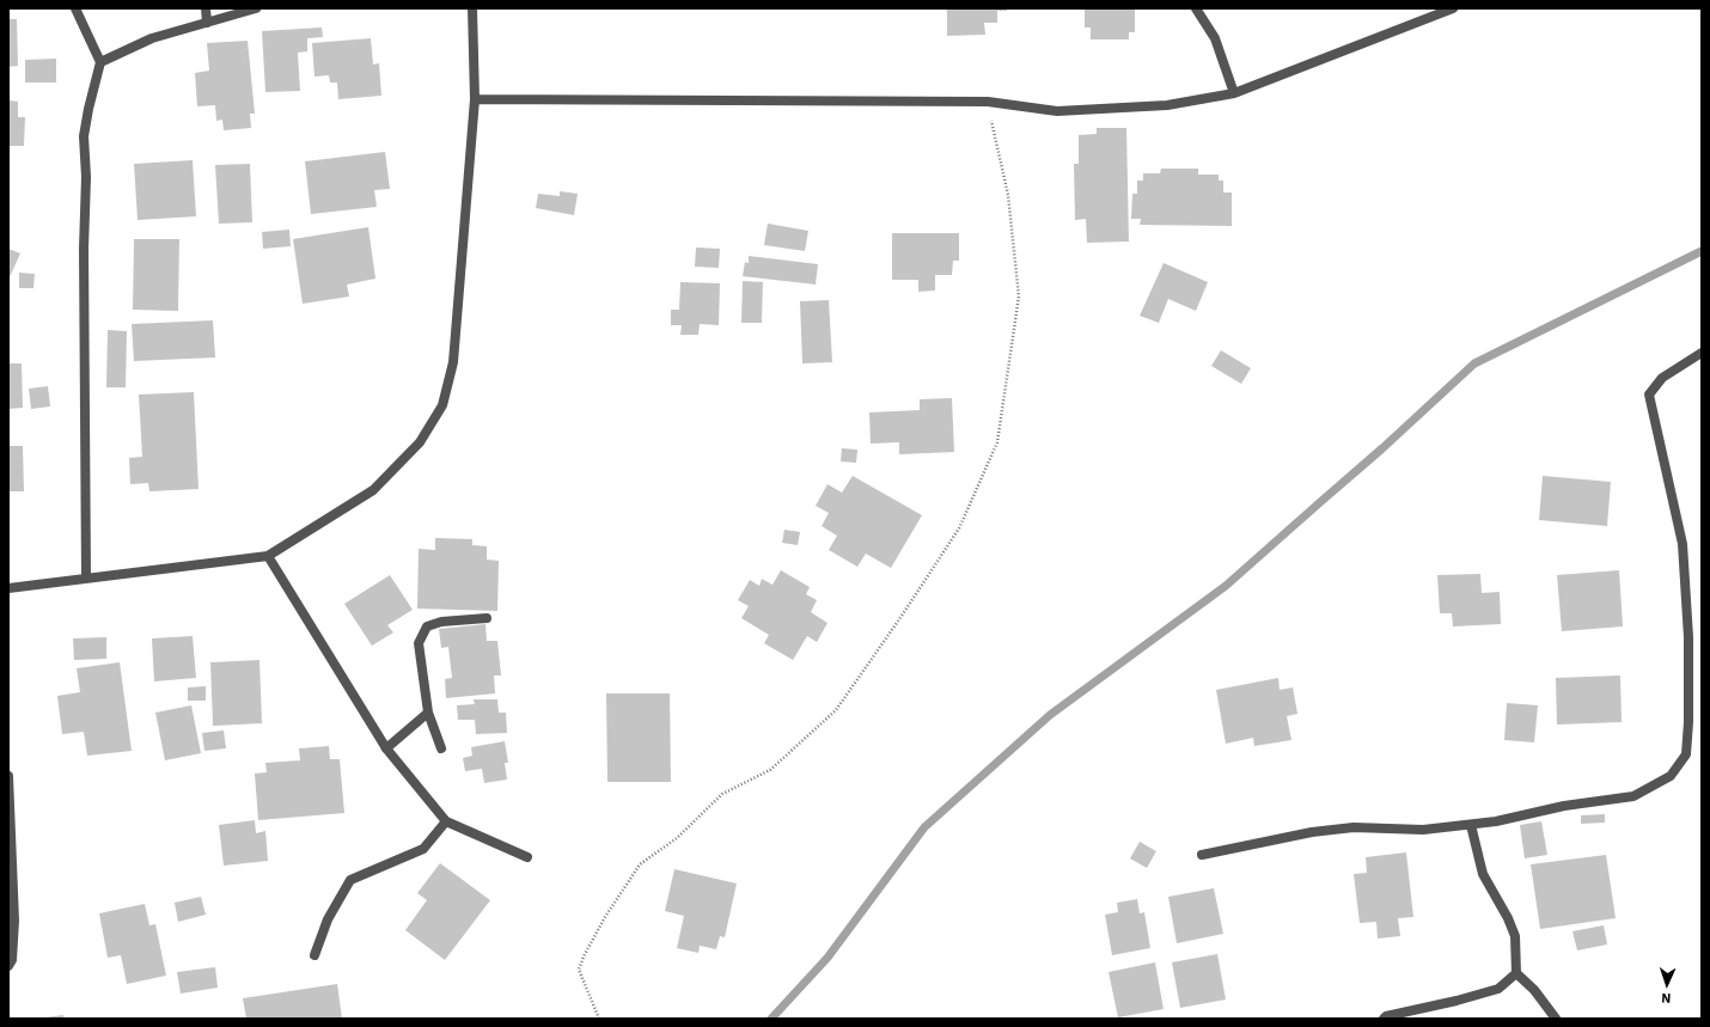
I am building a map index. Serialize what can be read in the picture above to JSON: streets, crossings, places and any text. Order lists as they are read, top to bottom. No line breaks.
{"north":"bottom"}
